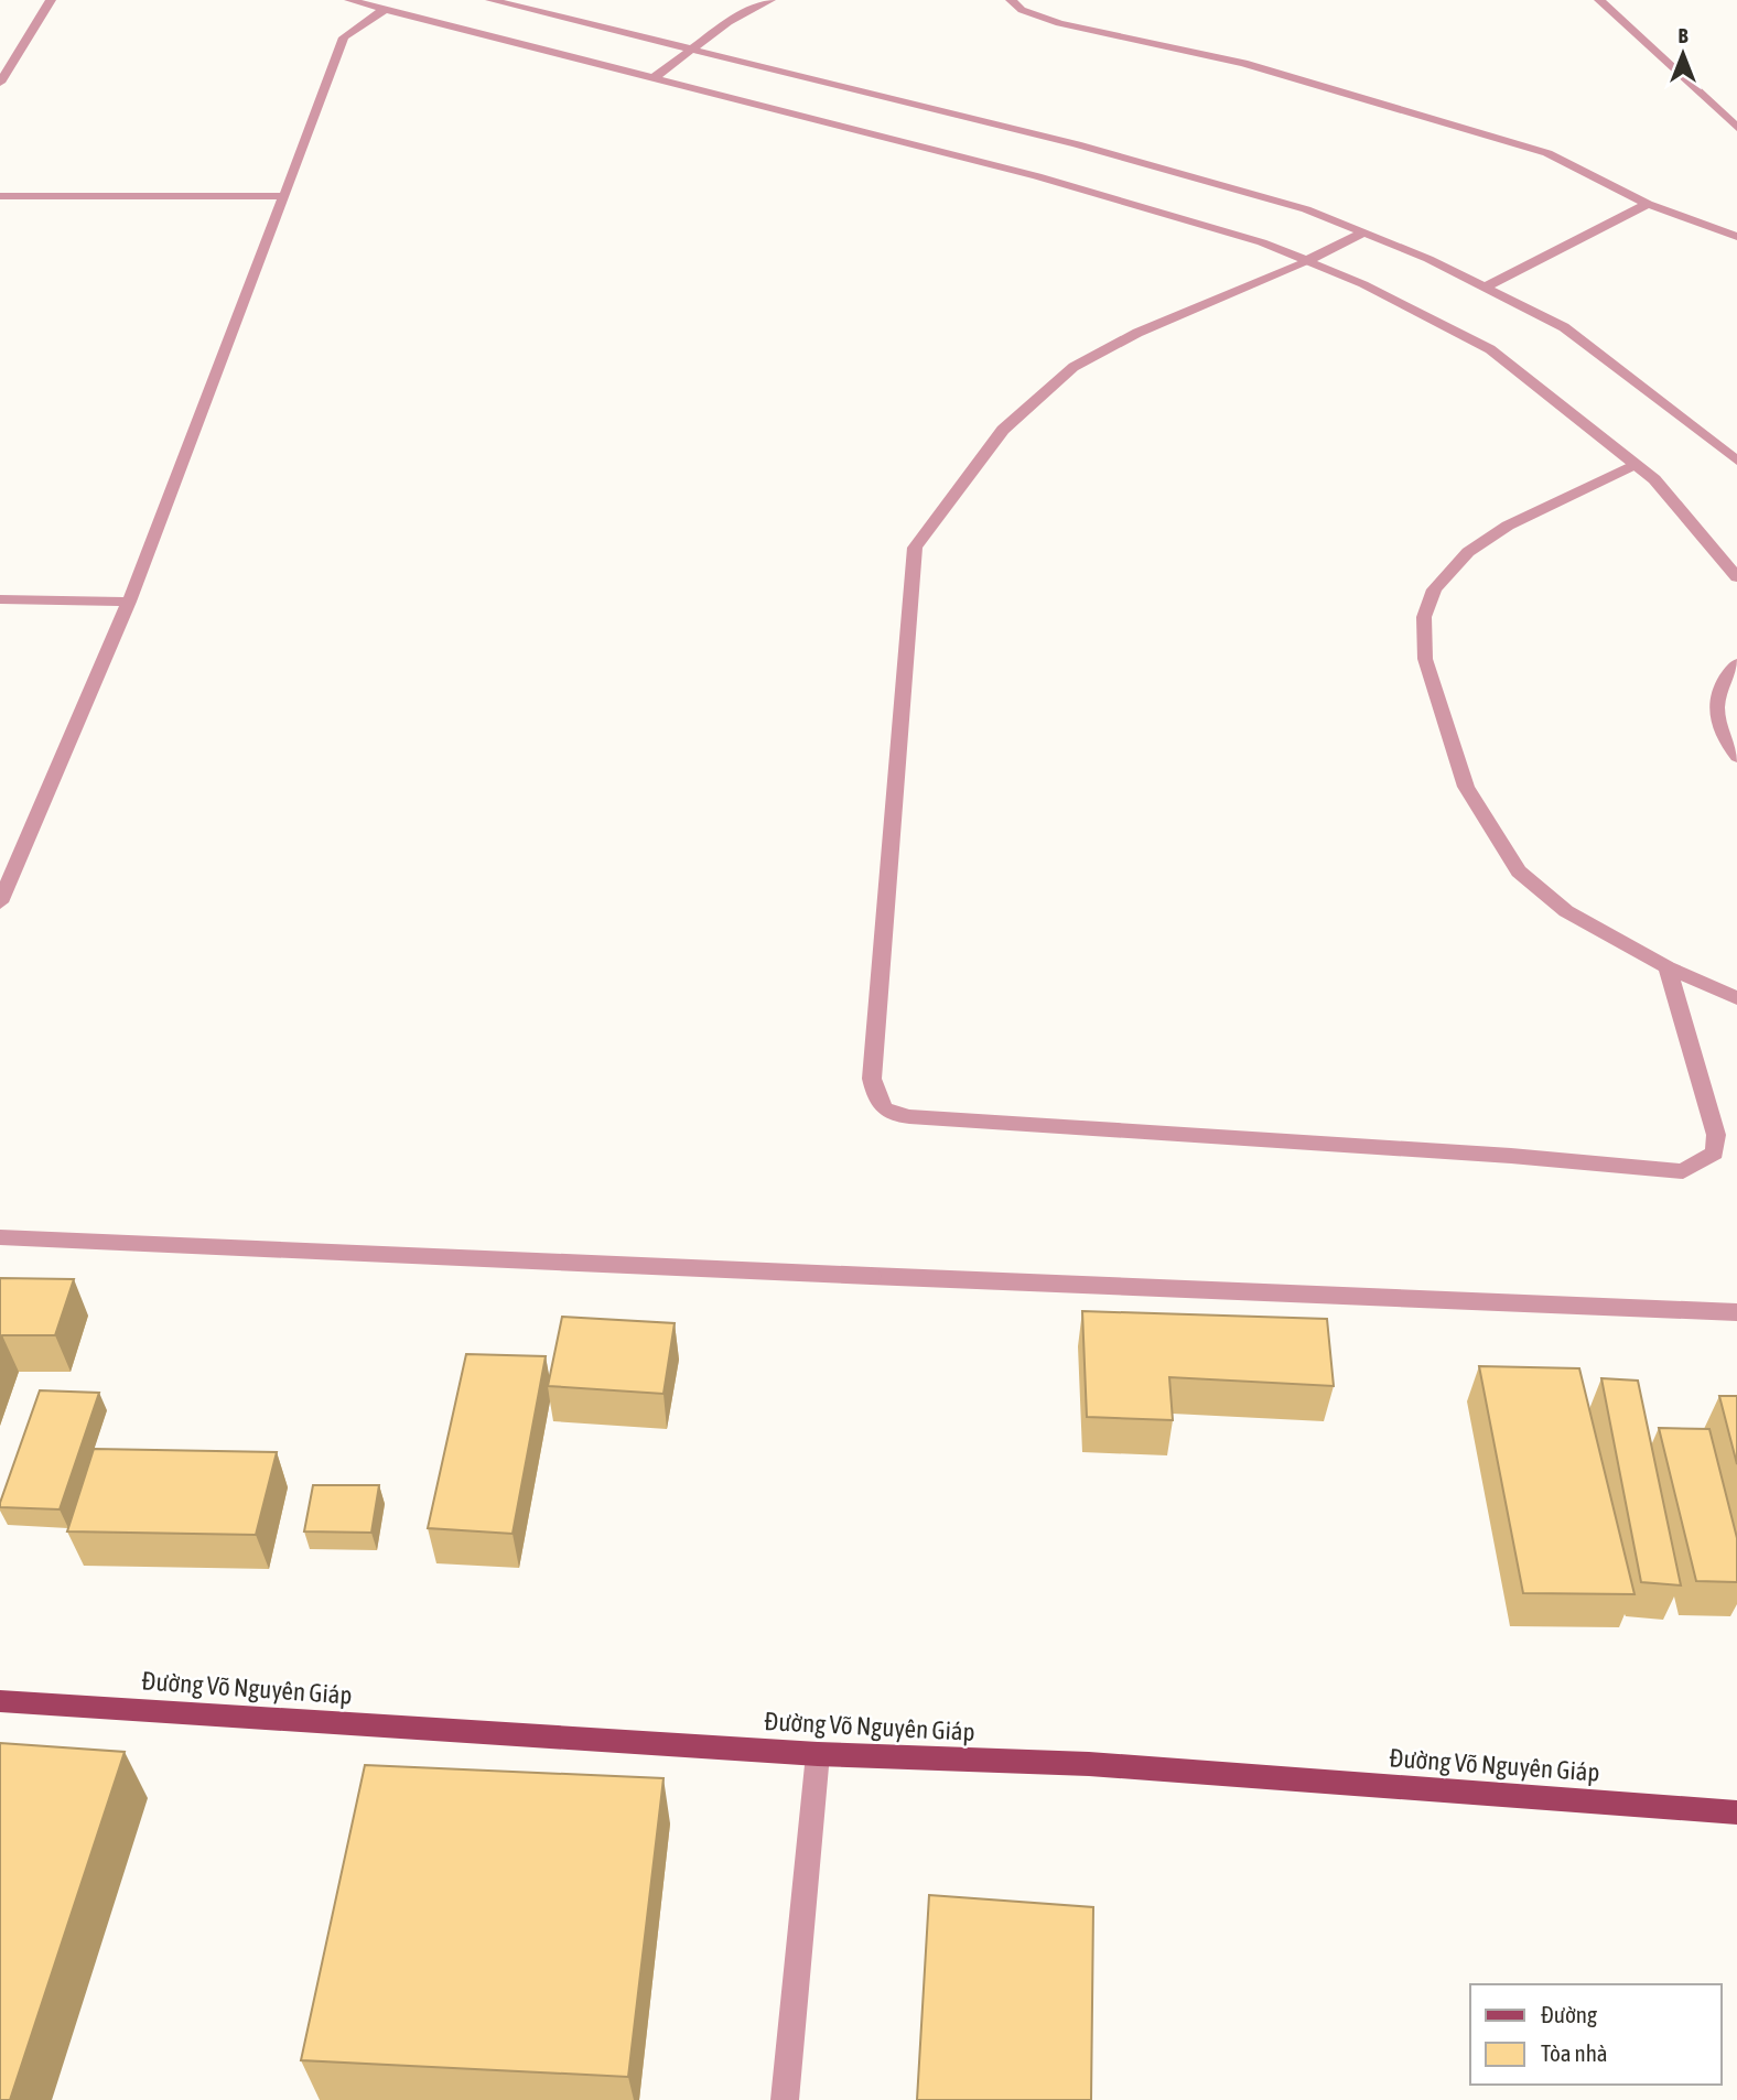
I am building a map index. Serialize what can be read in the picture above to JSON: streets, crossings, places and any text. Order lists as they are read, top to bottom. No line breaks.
{"streets":{"main road":["Đường Võ Nguyên Giáp"]},"legend":["Đường","Tòa nhà"],"north":"top"}
